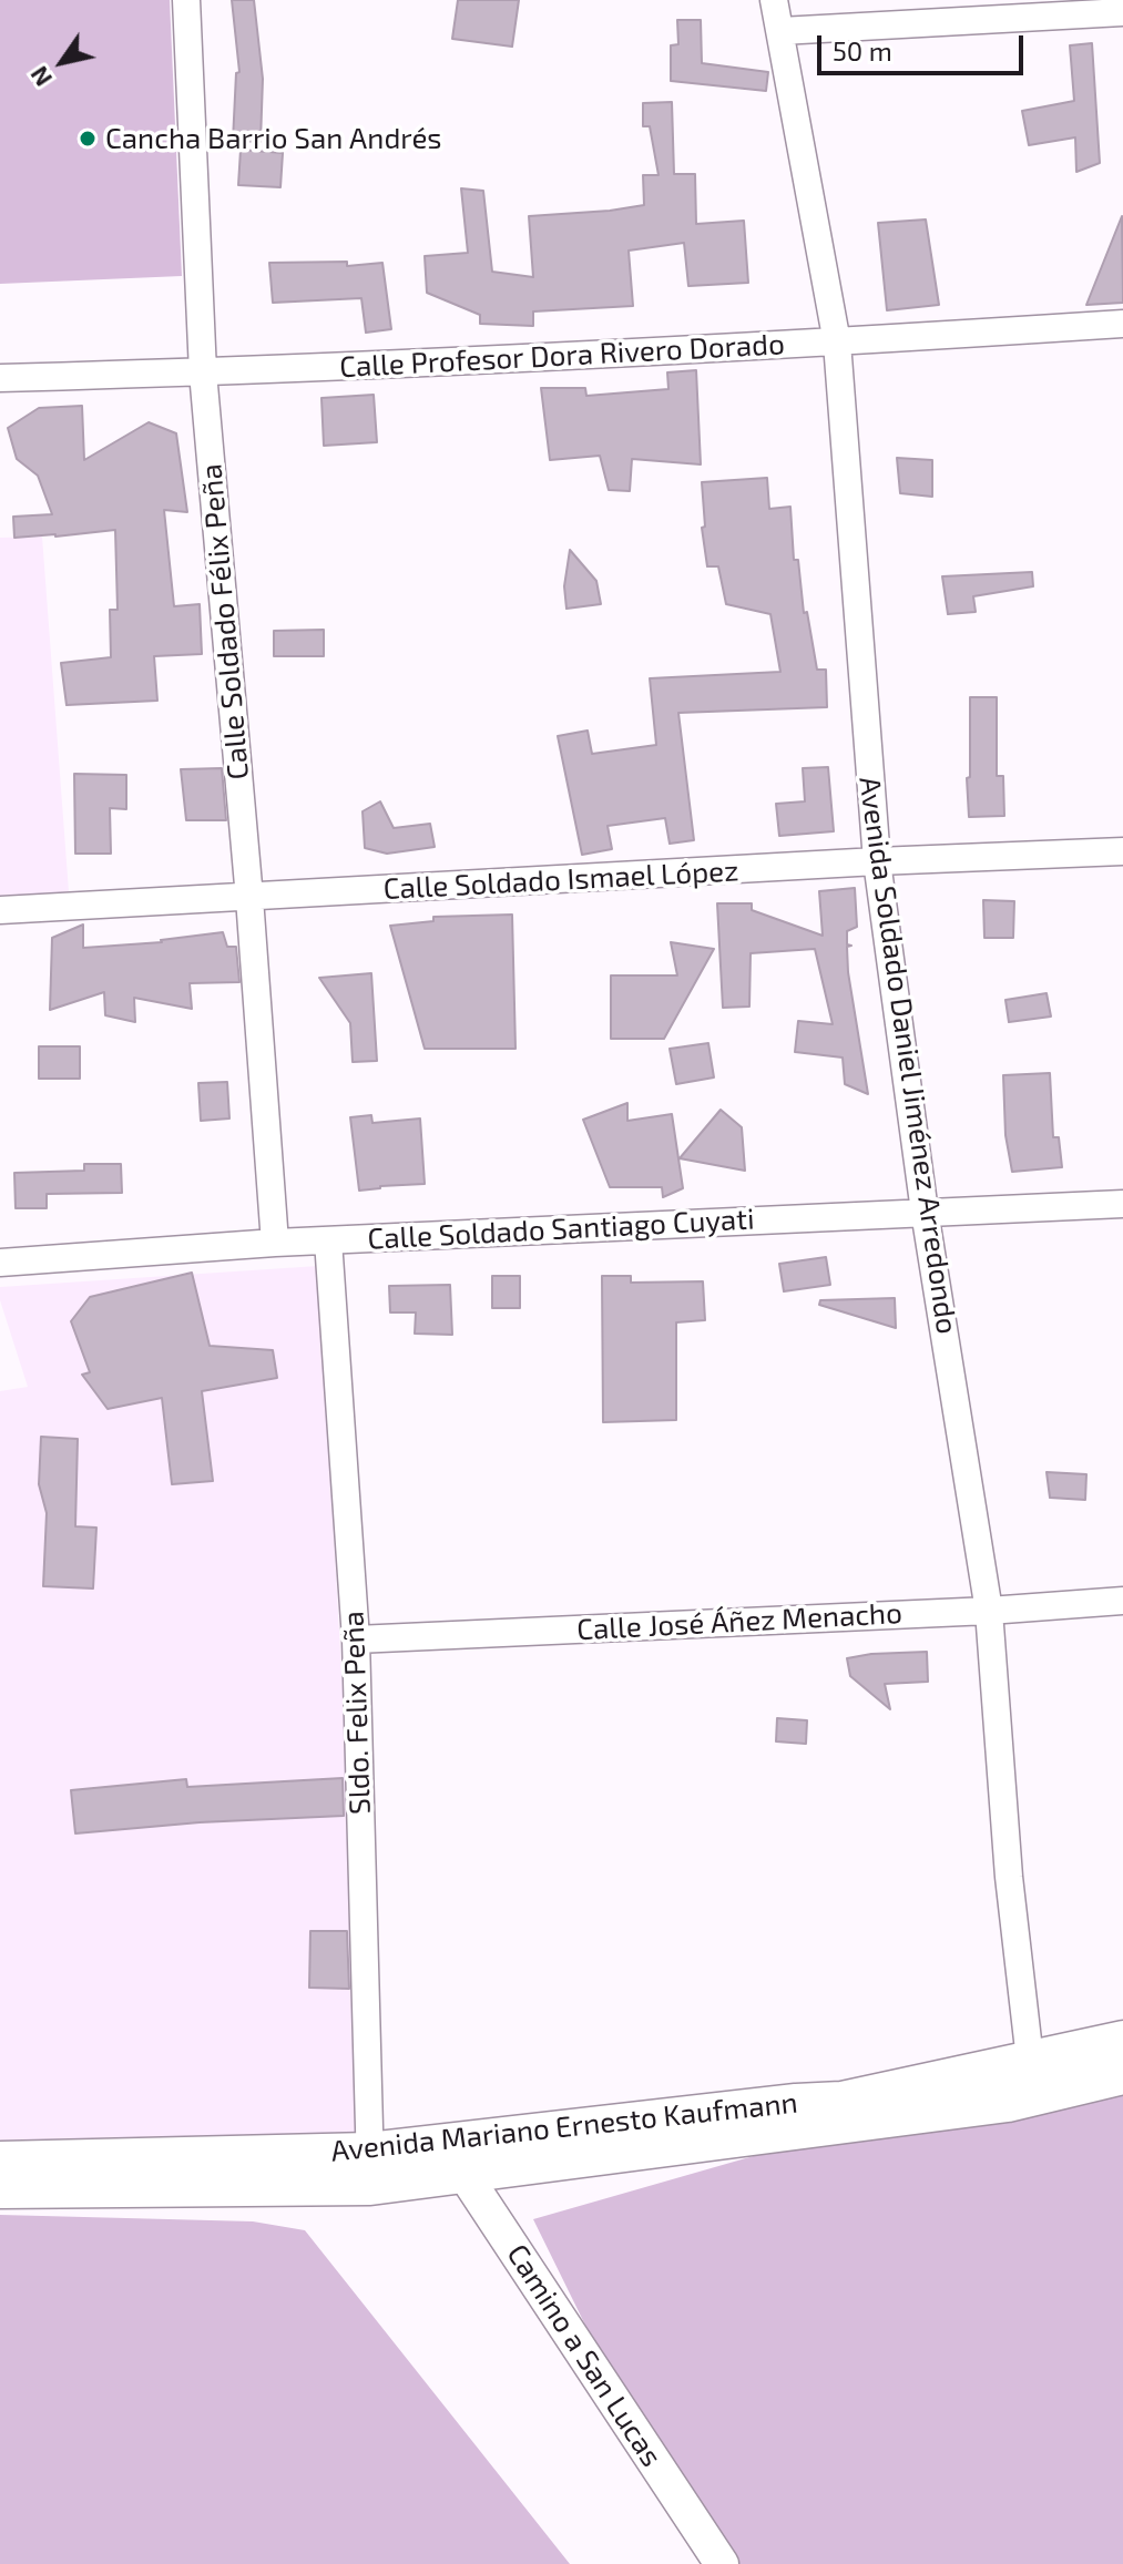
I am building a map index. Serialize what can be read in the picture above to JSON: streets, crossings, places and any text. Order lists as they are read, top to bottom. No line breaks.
{"streets":{"main road":["Avenida Mariano Ernesto Kaufmann"],"street":["Calle Profesor Dora Rivero Dorado","Calle Soldado Félix Peña","Calle Soldado Ismael López","Avenida Soldado Daniel Jiménez Arredondo","Calle Soldado Santiago Cuyati","Calle José Áñez Menacho","Sldo. Felix Peña","Camino a San Lucas"]},"crossings":[["Calle Profesor Dora Rivero Dorado","Calle Soldado Félix Peña"],["Calle Profesor Dora Rivero Dorado","Avenida Soldado Daniel Jiménez Arredondo"],["Calle Soldado Félix Peña","Calle Soldado Ismael López"],["Calle Soldado Félix Peña","Calle Soldado Santiago Cuyati"],["Calle Soldado Ismael López","Avenida Soldado Daniel Jiménez Arredondo"],["Avenida Soldado Daniel Jiménez Arredondo","Calle Soldado Santiago Cuyati"],["Avenida Soldado Daniel Jiménez Arredondo","Calle José Áñez Menacho"],["Avenida Soldado Daniel Jiménez Arredondo","Avenida Mariano Ernesto Kaufmann"],["Calle Soldado Santiago Cuyati","Sldo. Felix Peña"],["Calle José Áñez Menacho","Sldo. Felix Peña"],["Sldo. Felix Peña","Avenida Mariano Ernesto Kaufmann"],["Avenida Mariano Ernesto Kaufmann","Camino a San Lucas"]],"places":["Cancha Barrio San Andrés"],"scale_bar":"50 m","north":"bottom left"}
